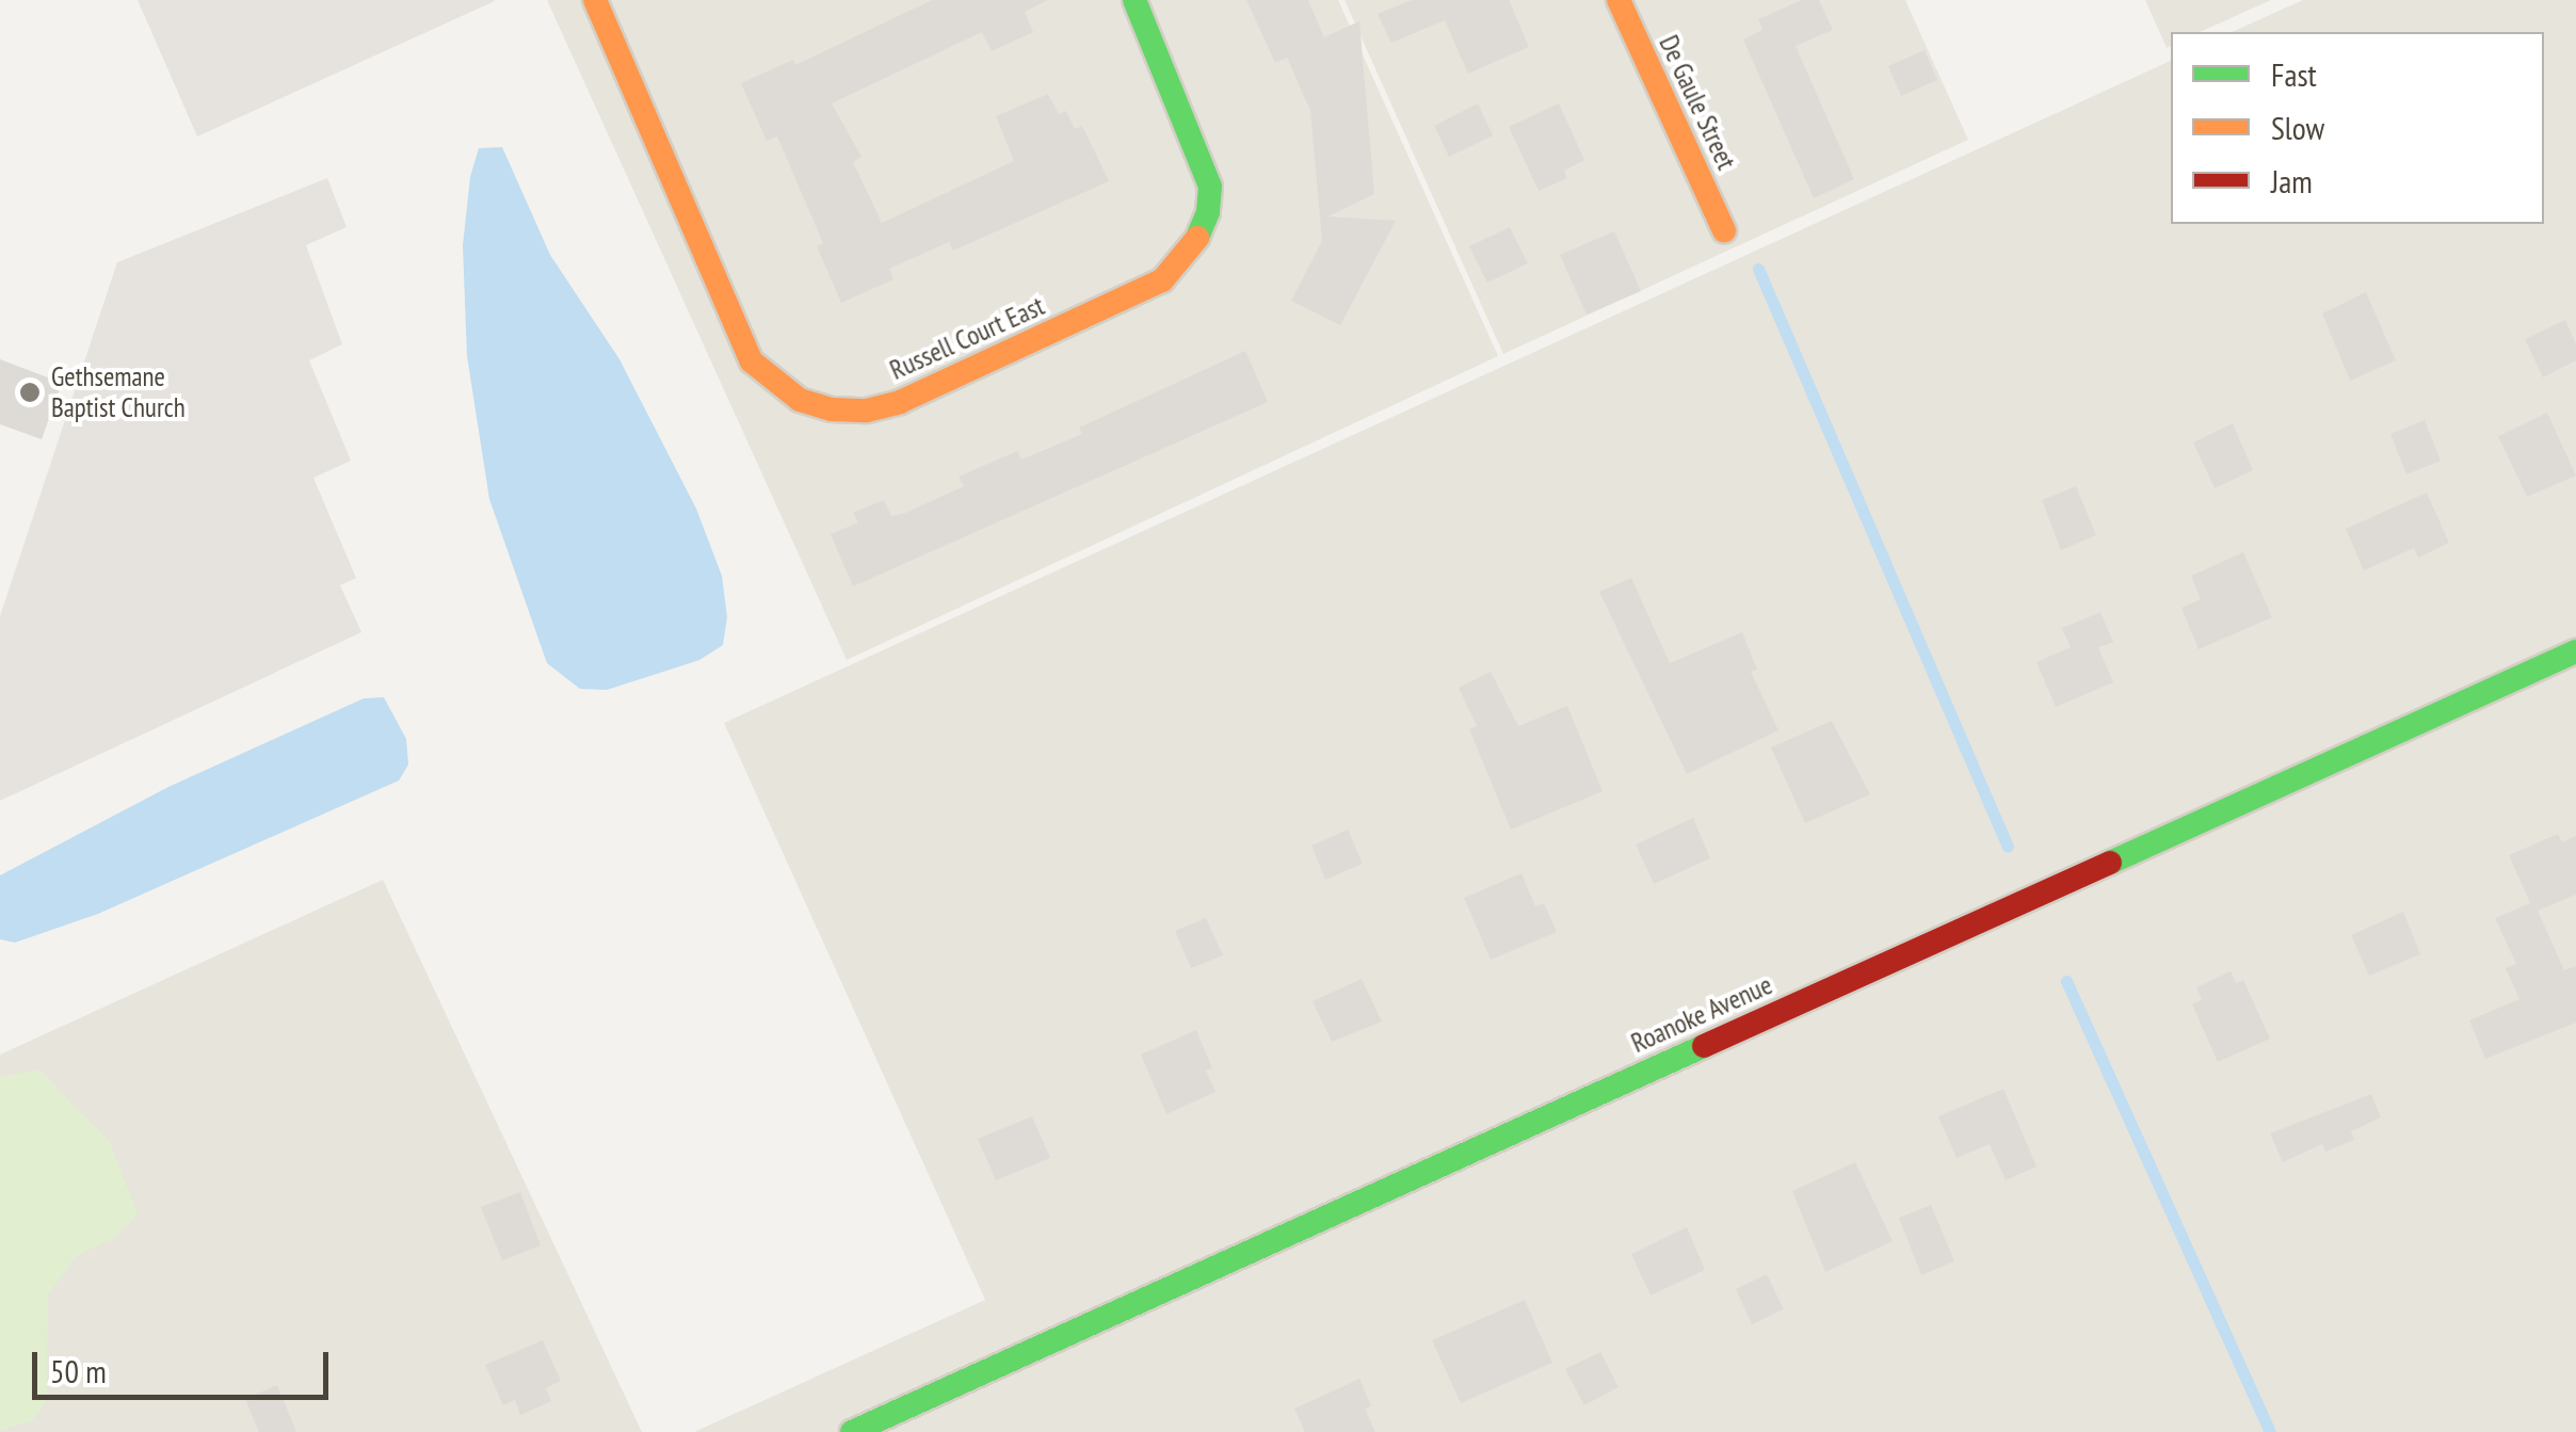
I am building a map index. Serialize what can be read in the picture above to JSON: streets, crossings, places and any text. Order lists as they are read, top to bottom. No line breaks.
{"streets":{"street":["De Gaule Street","Russell Court East","Roanoke Avenue"]},"places":["Gethsemane Baptist Church"],"legend":["Fast","Slow","Jam"],"scale_bar":"50 m"}
